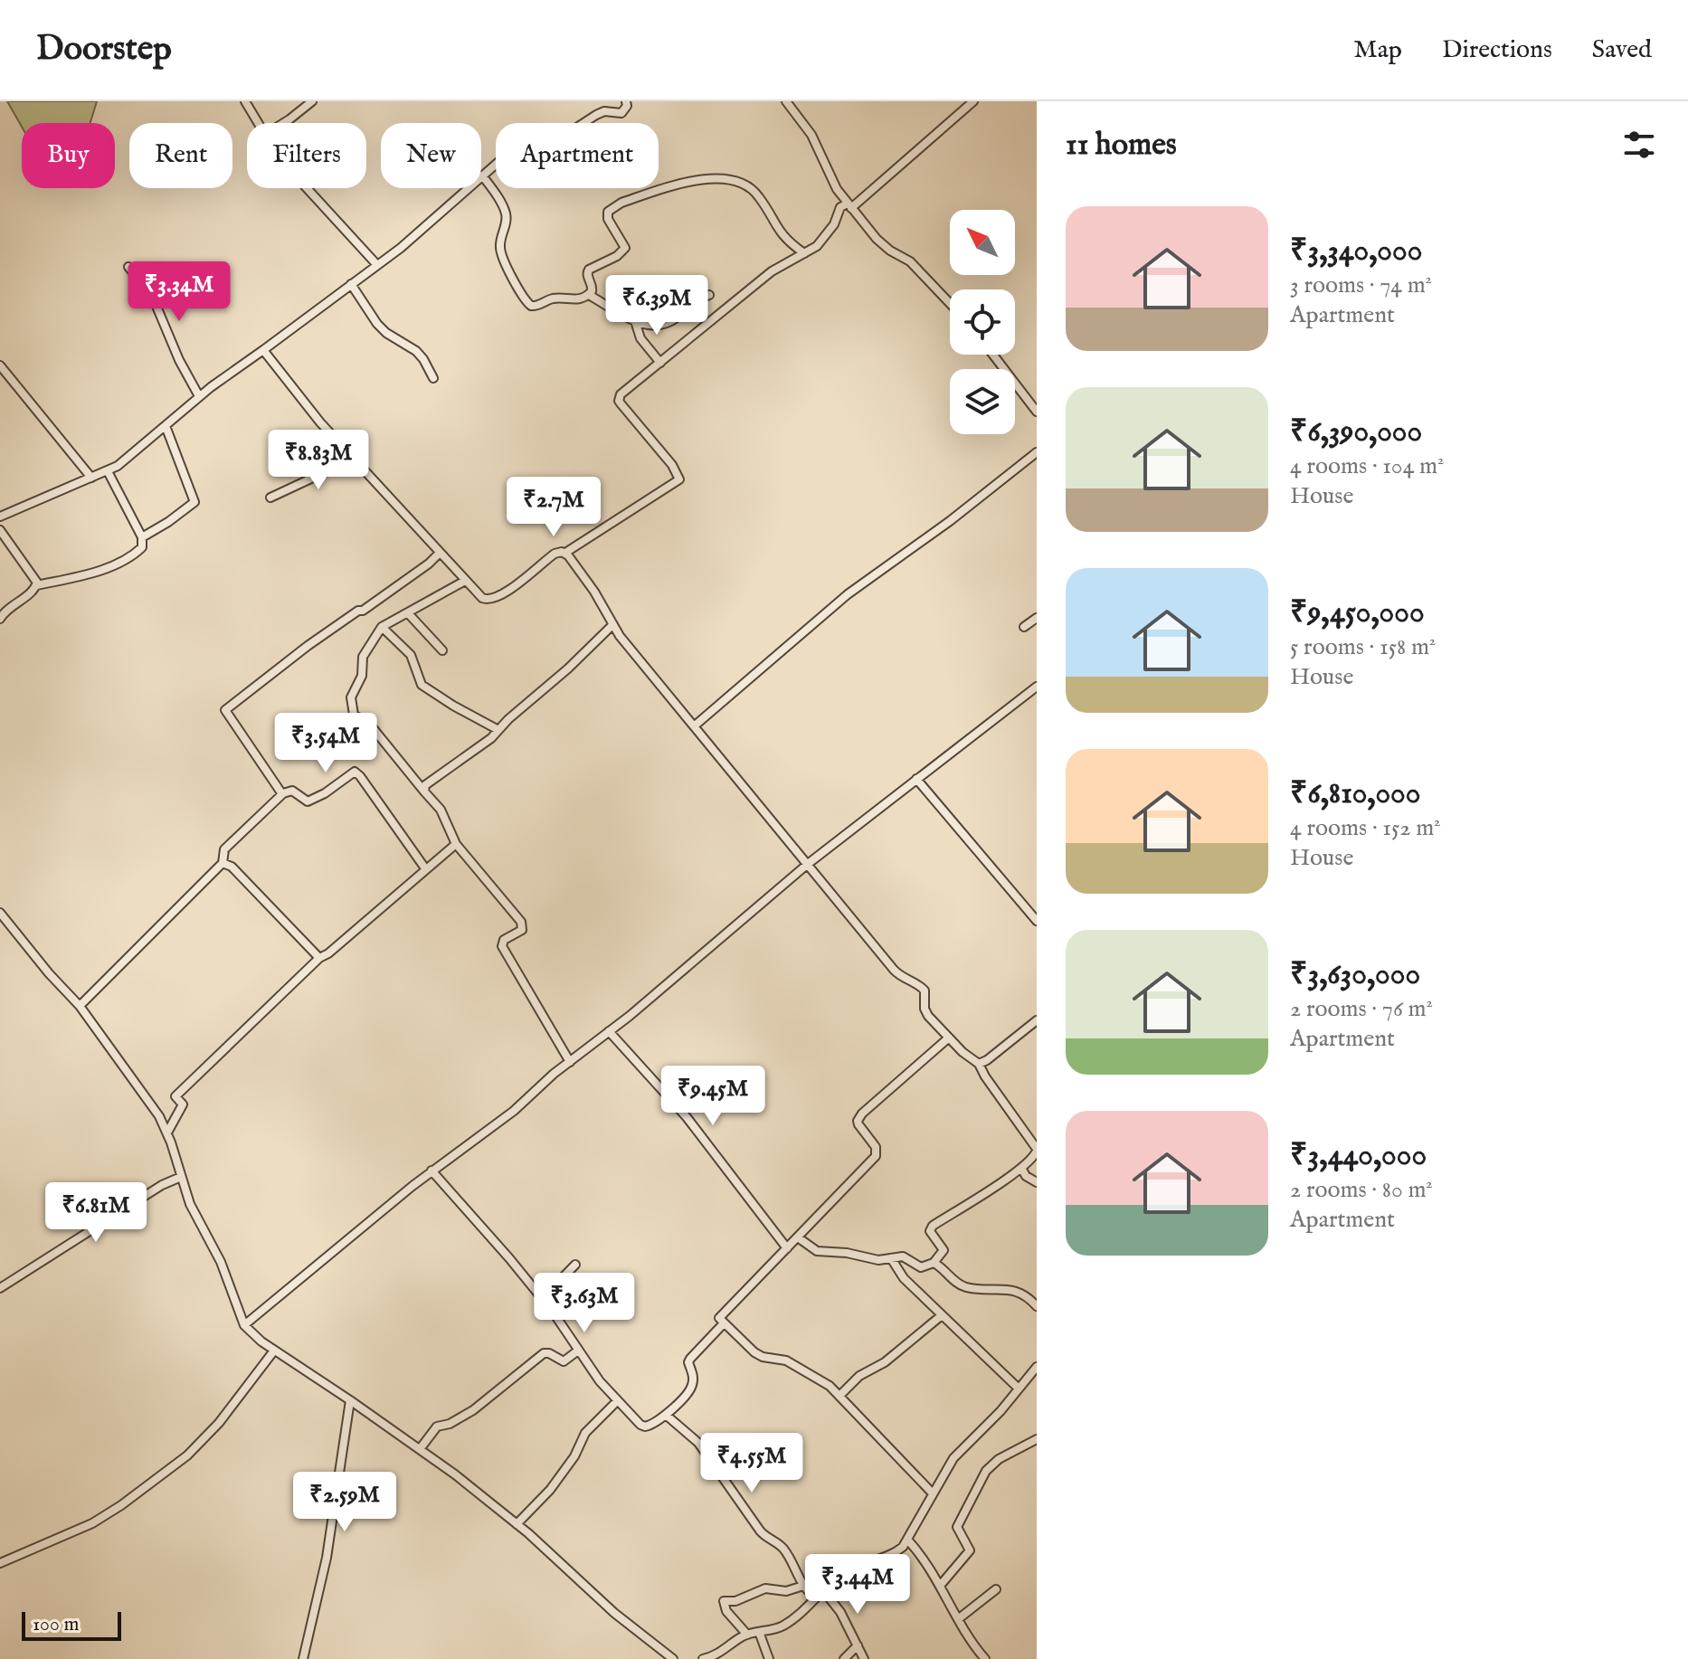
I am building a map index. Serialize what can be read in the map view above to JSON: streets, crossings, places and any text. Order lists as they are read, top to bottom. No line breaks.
{"scale_bar":"100 m","north":"top left","page":{"header":"Doorstep","nav":["Map","Directions","Saved"],"heading":"11 homes","chip":["Buy","Rent","Filters","New","Apartment"],"list":[{"name":"₹3,340,000","note":"3 rooms · 74 m² · Apartment"},{"name":"₹6,390,000","note":"4 rooms · 104 m² · House"},{"name":"₹9,450,000","note":"5 rooms · 158 m² · House"},{"name":"₹6,810,000","note":"4 rooms · 152 m² · House"},{"name":"₹3,630,000","note":"2 rooms · 76 m² · Apartment"},{"name":"₹3,440,000","note":"2 rooms · 80 m² · Apartment"}],"price":["₹3.34M","₹6.39M","₹8.83M","₹2.7M","₹3.54M","₹9.45M","₹6.81M","₹3.63M","₹4.55M","₹2.59M","₹3.44M"],"scale":"100 m"}}
